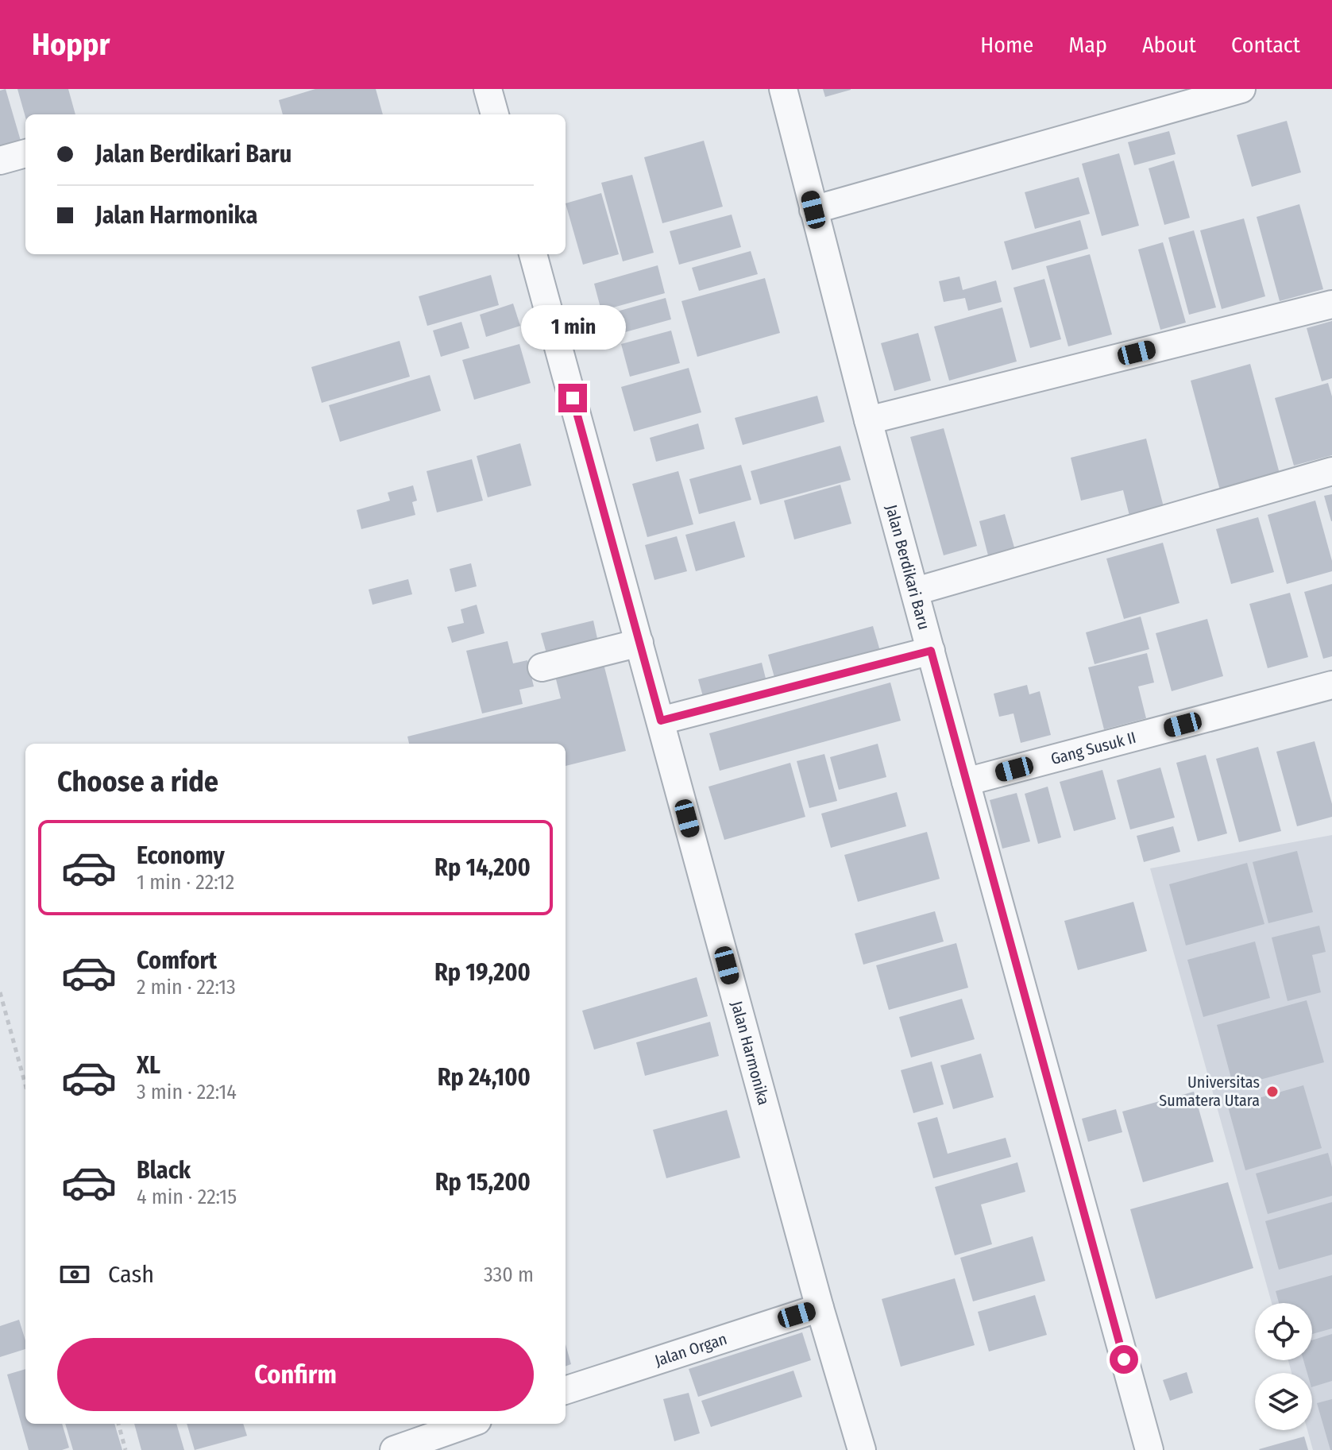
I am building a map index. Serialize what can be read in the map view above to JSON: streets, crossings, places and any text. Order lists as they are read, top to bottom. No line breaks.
{"streets":{"street":["Jalan Berdikari Baru","Gang Susuk II","Jalan Harmonika","Jalan Organ"]},"crossings":[["Jalan Berdikari Baru","Gang Susuk II"],["Jalan Harmonika","Jalan Organ"]],"places":["Universitas Sumatera Utara"],"page":{"header":"Hoppr","nav":["Home","Map","About","Contact"],"banner":["Jalan Berdikari Baru","Jalan Harmonika"],"bubble":"1 min","heading":"Choose a ride","list":[{"name":"Economy","note":"1 min · 22:12","value":"Rp 14,200"},{"name":"Comfort","note":"2 min · 22:13","value":"Rp 19,200"},{"name":"XL","note":"3 min · 22:14","value":"Rp 24,100"},{"name":"Black","note":"4 min · 22:15","value":"Rp 15,200"}],"pay":["Cash","330 m"],"buttons":"Confirm"}}
